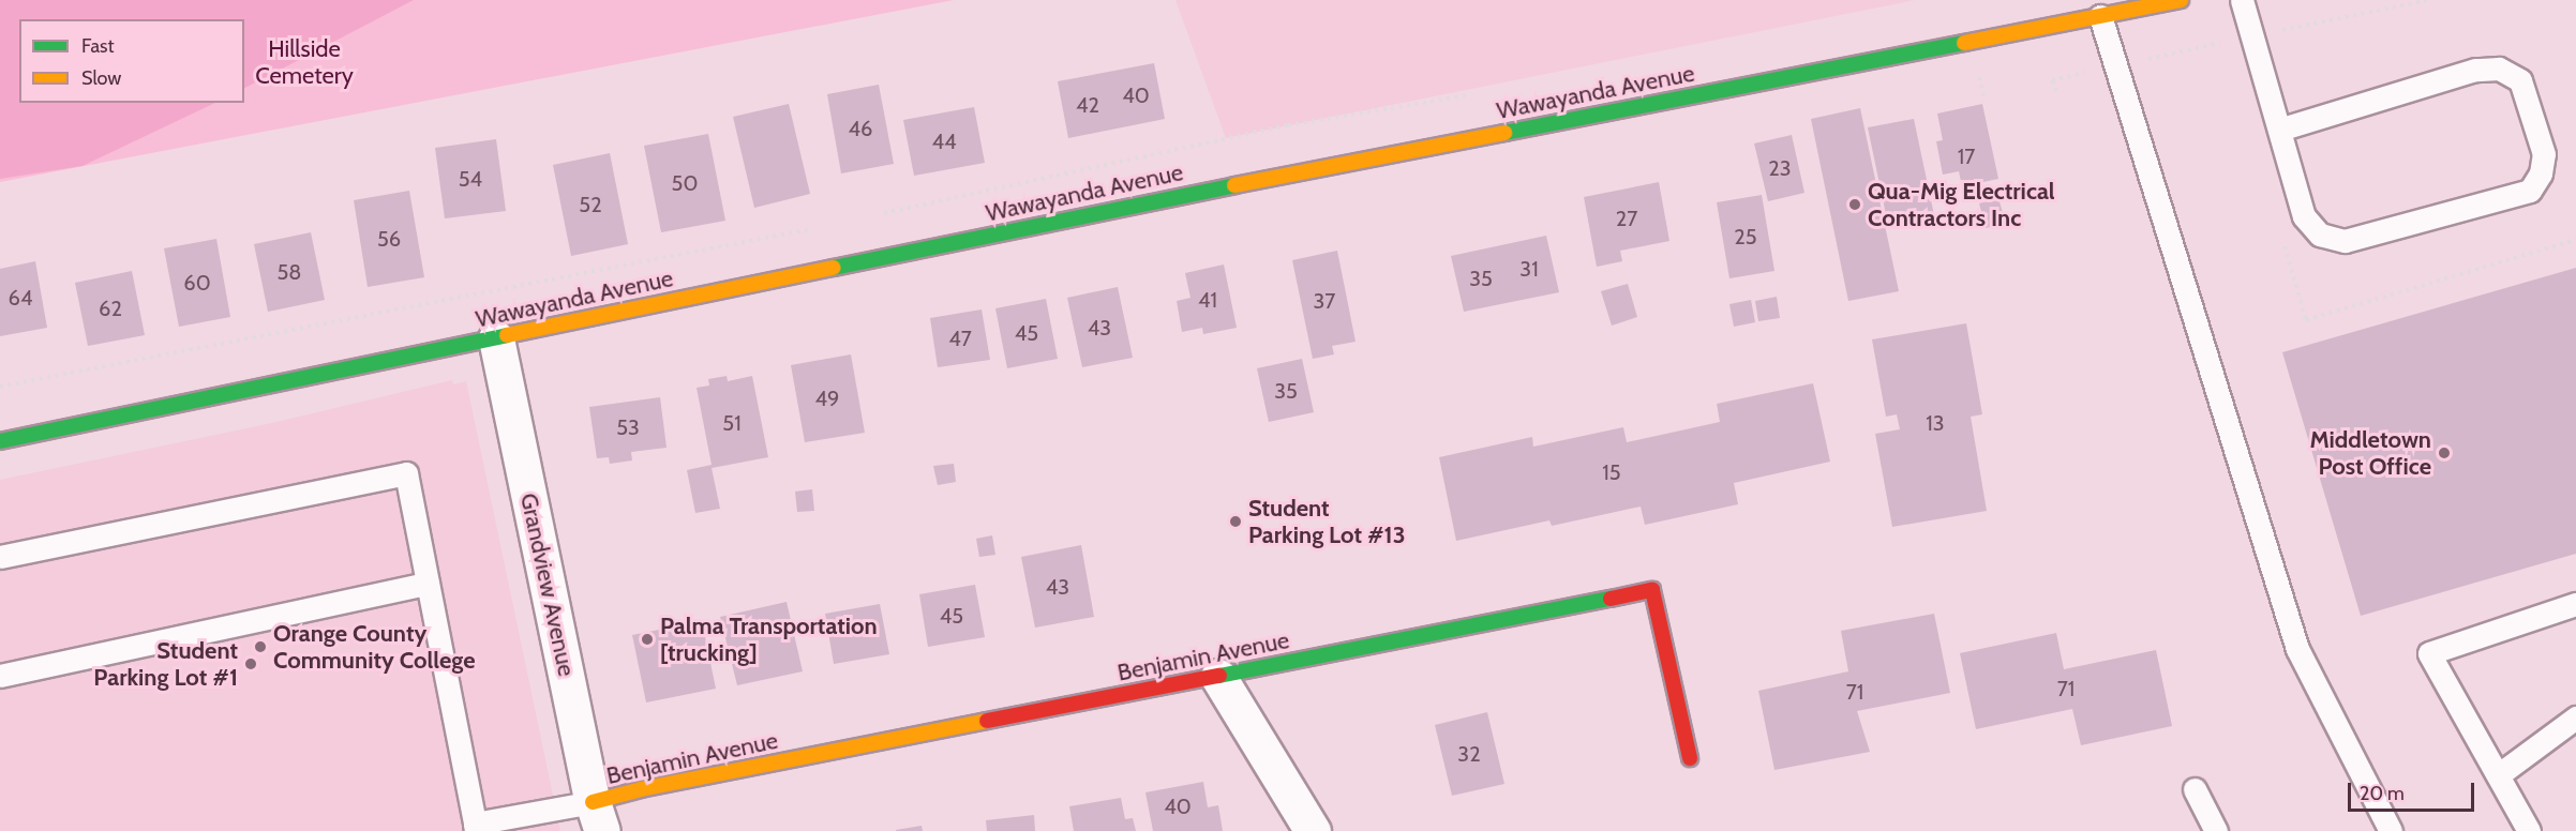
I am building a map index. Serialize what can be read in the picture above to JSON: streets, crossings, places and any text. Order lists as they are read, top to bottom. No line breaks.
{"streets":{"street":["Wawayanda Avenue","Grandview Avenue","Benjamin Avenue"]},"crossings":[["Wawayanda Avenue","Grandview Avenue"],["Grandview Avenue","Benjamin Avenue"]],"parks":["Hillside Cemetery"],"places":["Qua-Mig Electrical Contractors Inc","Middletown Post Office","Student Parking Lot #13","Palma Transportation [trucking]","Orange County Community College","Student Parking Lot #1"],"house_numbers":["40","42","46","44","17","23","54","50","52","27","25","56","31","58","35","60","64","41","37","62","43","45","47","35","49","51","13","53","15","43","45","71","71","32","40"],"legend":["Fast","Slow"],"scale_bar":"20 m"}
